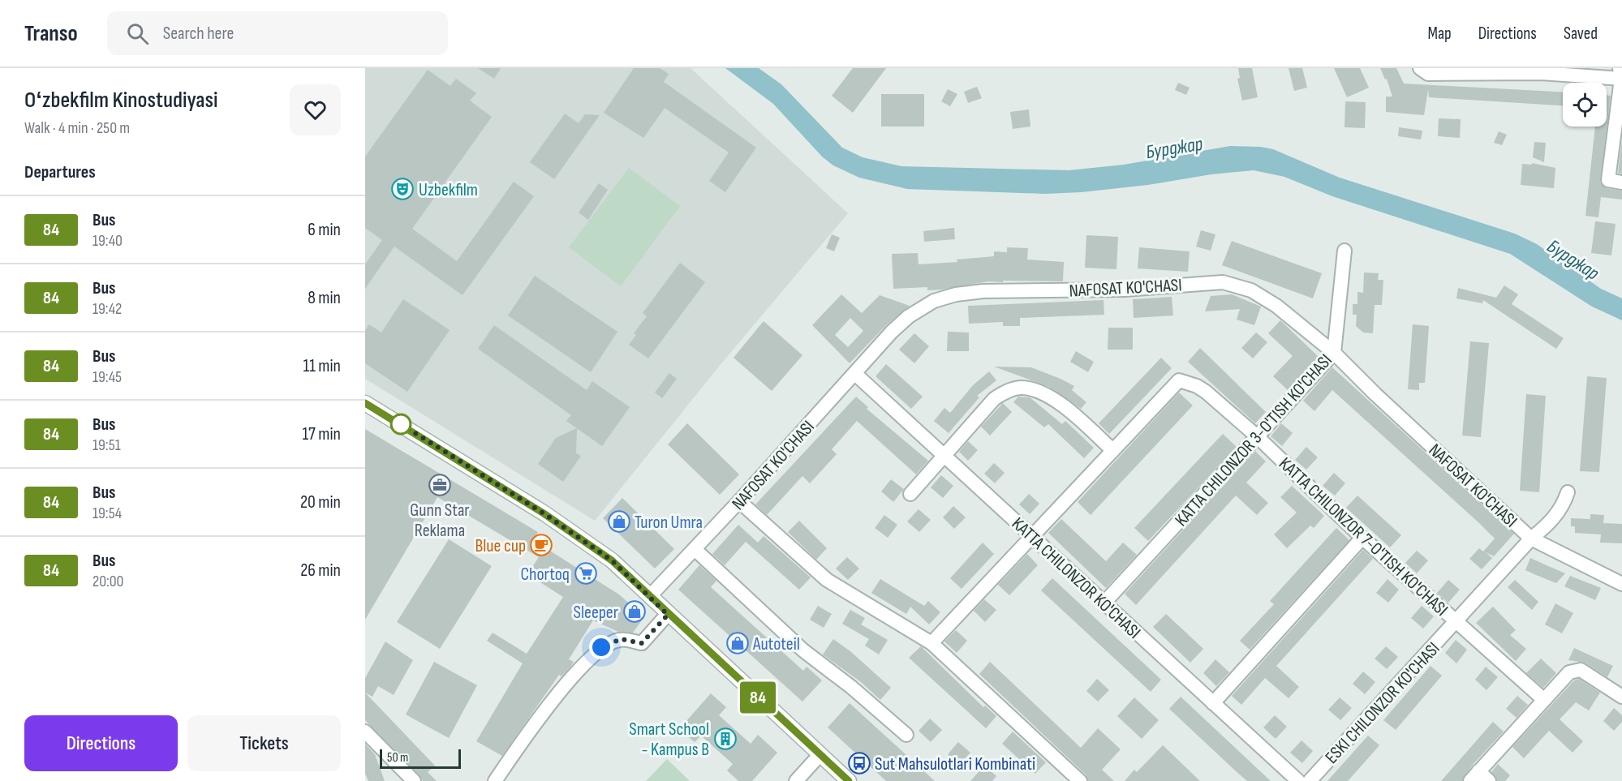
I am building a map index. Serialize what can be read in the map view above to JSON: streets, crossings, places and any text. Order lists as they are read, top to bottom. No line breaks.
{"streets":{"street":["NAFOSAT KO'CHASI","KATTA CHILONZOR 3-O'TISH KO'CHASI","KATTA CHILONZOR 7-O'TISH KO'CHASI","KATTA CHILONZOR KO'CHASI","ESKI CHILONZOR KO'CHASI"]},"crossings":[["NAFOSAT KO'CHASI","KATTA CHILONZOR 3-O'TISH KO'CHASI"],["NAFOSAT KO'CHASI","KATTA CHILONZOR KO'CHASI"],["NAFOSAT KO'CHASI","ESKI CHILONZOR KO'CHASI"],["KATTA CHILONZOR 3-O'TISH KO'CHASI","KATTA CHILONZOR 7-O'TISH KO'CHASI"],["KATTA CHILONZOR 3-O'TISH KO'CHASI","KATTA CHILONZOR KO'CHASI"],["KATTA CHILONZOR 7-O'TISH KO'CHASI","ESKI CHILONZOR KO'CHASI"]],"water":["Бурджар"],"places":{"theatre":["Uzbekfilm"],"office":["Gunn Star Reklama"],"shop":["Turon Umra","Sleeper","Autoteil"],"cafe":["Blue cup"],"supermarket":["Chortoq"],"building":["Smart School - Kampus B"],"bus stop":["Sut Mahsulotlari Kombinati"]},"lines":["bus line 84"],"scale_bar":"50 m","page":{"header":"Transo","search":"Search here","nav":["Map","Directions","Saved"],"heading":[["Oʻzbekfilm Kinostudiyasi","Walk · 4 min · 250 m"],"Departures"],"on_map":"84","list":[{"mark":"84","name":"Bus","note":"19:40","value":"6 min"},{"mark":"84","name":"Bus","note":"19:42","value":"8 min"},{"mark":"84","name":"Bus","note":"19:45","value":"11 min"},{"mark":"84","name":"Bus","note":"19:51","value":"17 min"},{"mark":"84","name":"Bus","note":"19:54","value":"20 min"},{"mark":"84","name":"Bus","note":"20:00","value":"26 min"}],"buttons":["Directions","Tickets"],"scale":"50 m"}}
